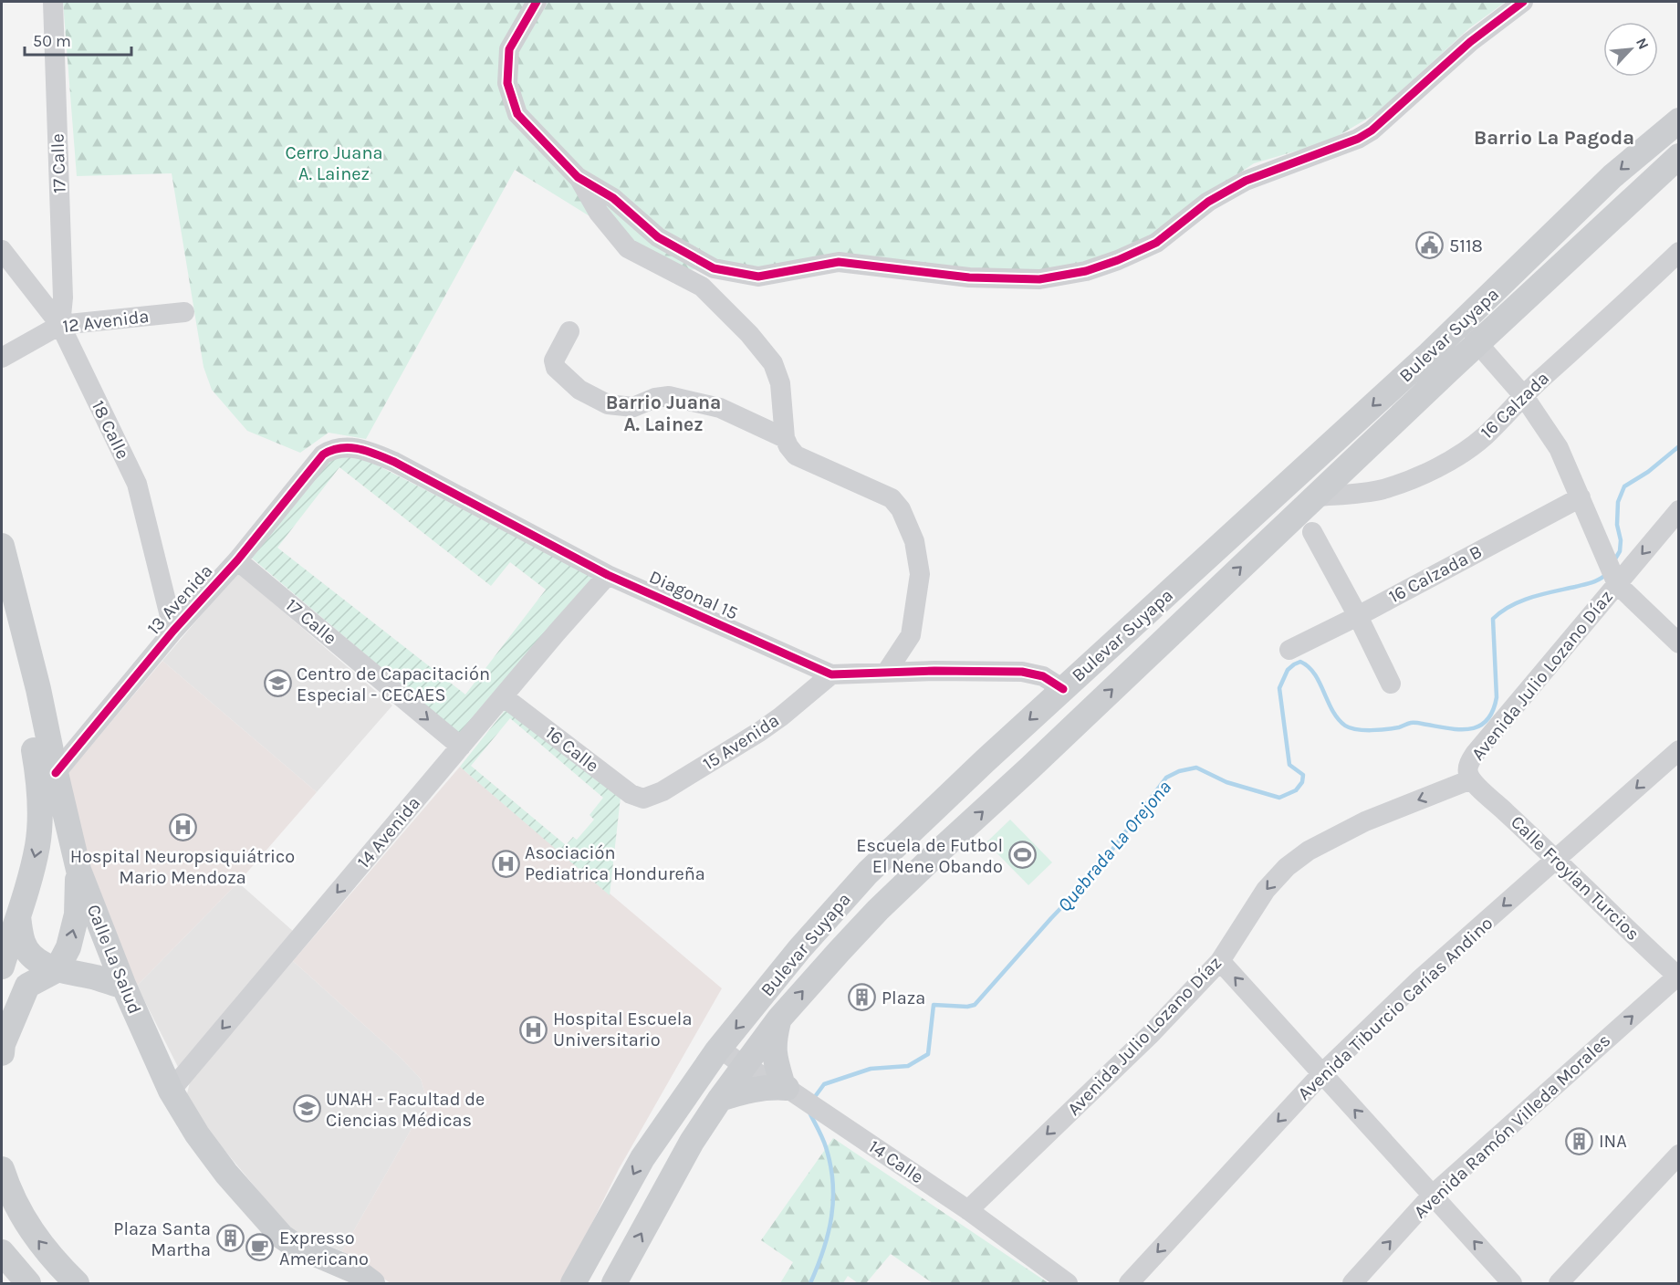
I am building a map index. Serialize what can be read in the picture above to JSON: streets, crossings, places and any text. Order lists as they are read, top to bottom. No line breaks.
{"streets":{"main road":["Bulevar Suyapa","Calle La Salud"],"street":["17 Calle","12 Avenida","16 Calzada","18 Calle","16 Calzada B","Diagonal 15","13 Avenida","Avenida Julio Lozano Díaz","15 Avenida","16 Calle","14 Avenida","Calle Froylan Turcios","Avenida Tiburcio Carías Andino","Avenida Ramón Villeda Morales","14 Calle"]},"crossings":[["17 Calle","12 Avenida"],["17 Calle","18 Calle"],["17 Calle","13 Avenida"],["17 Calle","14 Avenida"],["12 Avenida","18 Calle"],["Bulevar Suyapa","16 Calzada"],["Bulevar Suyapa","Diagonal 15"],["Bulevar Suyapa","14 Calle"],["18 Calle","13 Avenida"],["Diagonal 15","13 Avenida"],["Diagonal 15","15 Avenida"],["Diagonal 15","14 Avenida"],["13 Avenida","Calle La Salud"],["Avenida Julio Lozano Díaz","Calle Froylan Turcios"],["Avenida Julio Lozano Díaz","14 Calle"],["15 Avenida","16 Calle"],["16 Calle","14 Avenida"],["14 Avenida","Calle La Salud"],["Calle Froylan Turcios","Avenida Tiburcio Carías Andino"],["Calle Froylan Turcios","Avenida Ramón Villeda Morales"]],"one_way":["17 Calle","Avenida Julio Lozano Díaz","14 Avenida","Avenida Tiburcio Carías Andino"],"districts":["Barrio La Pagoda","Barrio Juana A. Lainez"],"water":["Quebrada La Orejona"],"parks":["Cerro Juana A. Lainez"],"places":{"public building":["5118"],"school or university":["Centro de Capacitación Especial - CECAES","UNAH - Facultad de Ciencias Médicas"],"hospital":["Hospital Neuropsiquiátrico Mario Mendoza","Asociación Pediatrica Hondureña","Hospital Escuela Universitario"],"sports":["Escuela de Futbol El Nene Obando"],"building":["Plaza","INA","Plaza Santa Martha"],"cafe":["Expresso Americano"]},"scale_bar":"50 m","north":"top right"}
